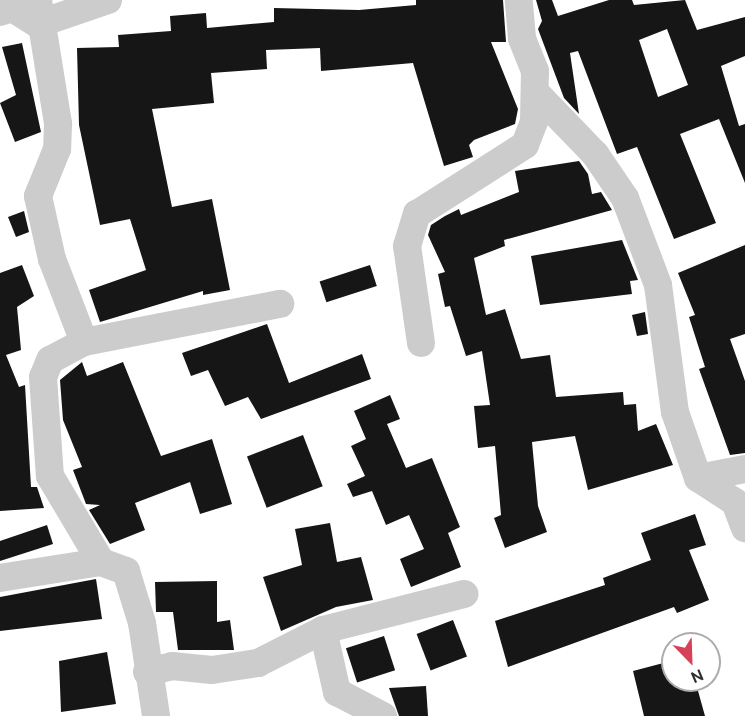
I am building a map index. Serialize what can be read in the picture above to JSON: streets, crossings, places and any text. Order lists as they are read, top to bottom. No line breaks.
{"north":"bottom right"}
